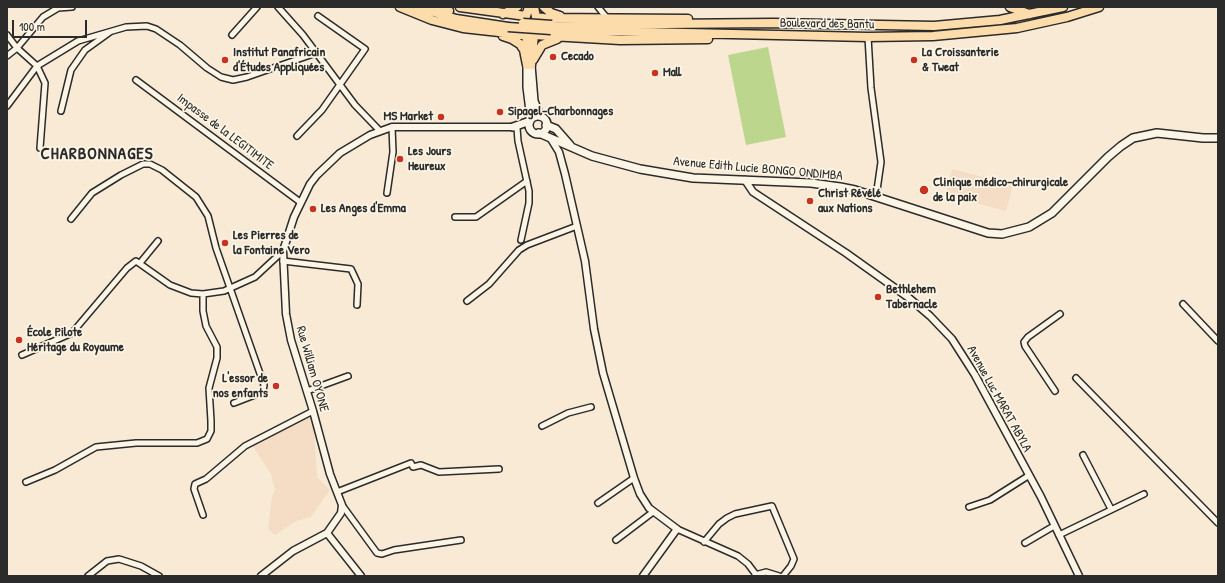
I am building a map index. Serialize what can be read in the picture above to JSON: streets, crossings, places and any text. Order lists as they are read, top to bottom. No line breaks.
{"streets":{"highway":["Boulevard des Bantu"],"main road":["Avenue Edith Lucie BONGO ONDIMBA"],"street":["Impasse de la LEGITIMITE","Rue William OYONE","Avenue Luc MARAT ABYLA"]},"crossings":[["Impasse de la LEGITIMITE","Rue William OYONE"],["Avenue Edith Lucie BONGO ONDIMBA","Avenue Luc MARAT ABYLA"]],"districts":["CHARBONNAGES"],"places":["Cecado","Institut Panafricain d'Études Appliquées","La Croissanterie & Tweat","Mall","Sipagel-Charbonnages","MS Market","Les Jours Heureux","Clinique médico-chirurgicale de la paix","Christ Révélé aux Nations","Les Anges d'Emma","Les Pierres de la Fontaine Vero","Bethlehem Tabernacle","École Pilote Héritage du Royaume","L'essor de nos enfants"],"scale_bar":"100 m"}
